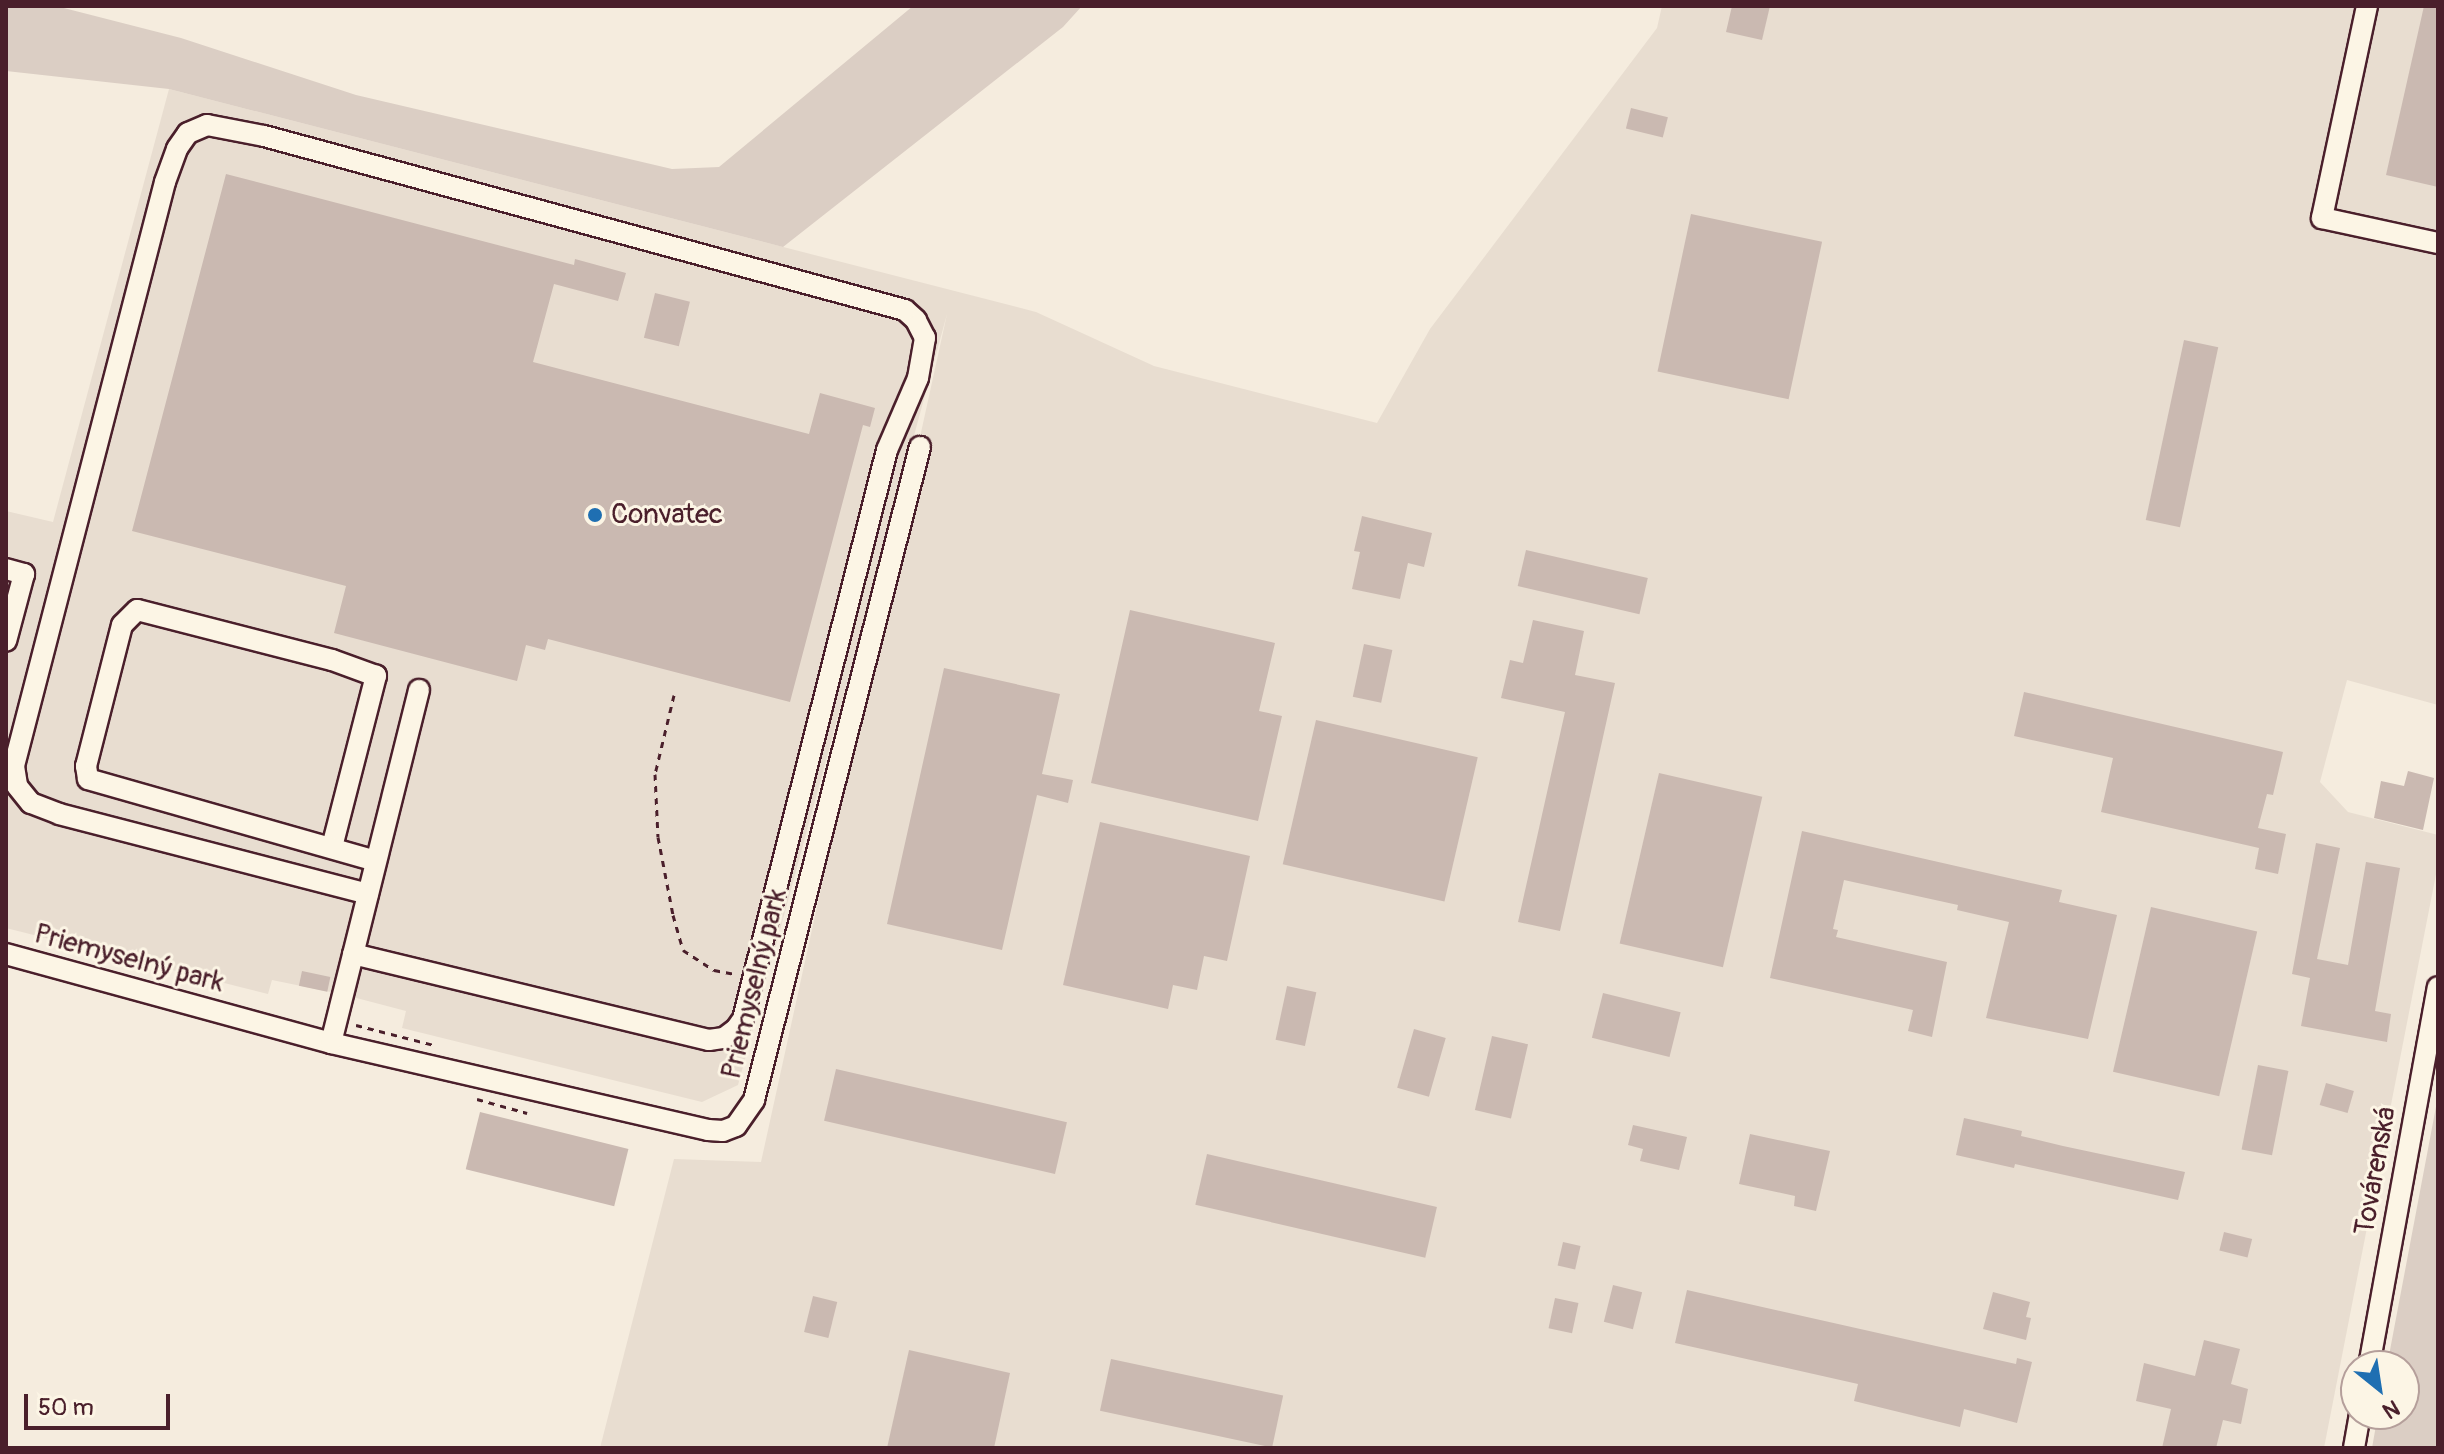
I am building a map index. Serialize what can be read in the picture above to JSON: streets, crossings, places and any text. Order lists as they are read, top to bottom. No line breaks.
{"streets":{"street":["Priemyselný park","Továrenská"]},"places":["Convatec"],"scale_bar":"50 m","north":"bottom right"}
